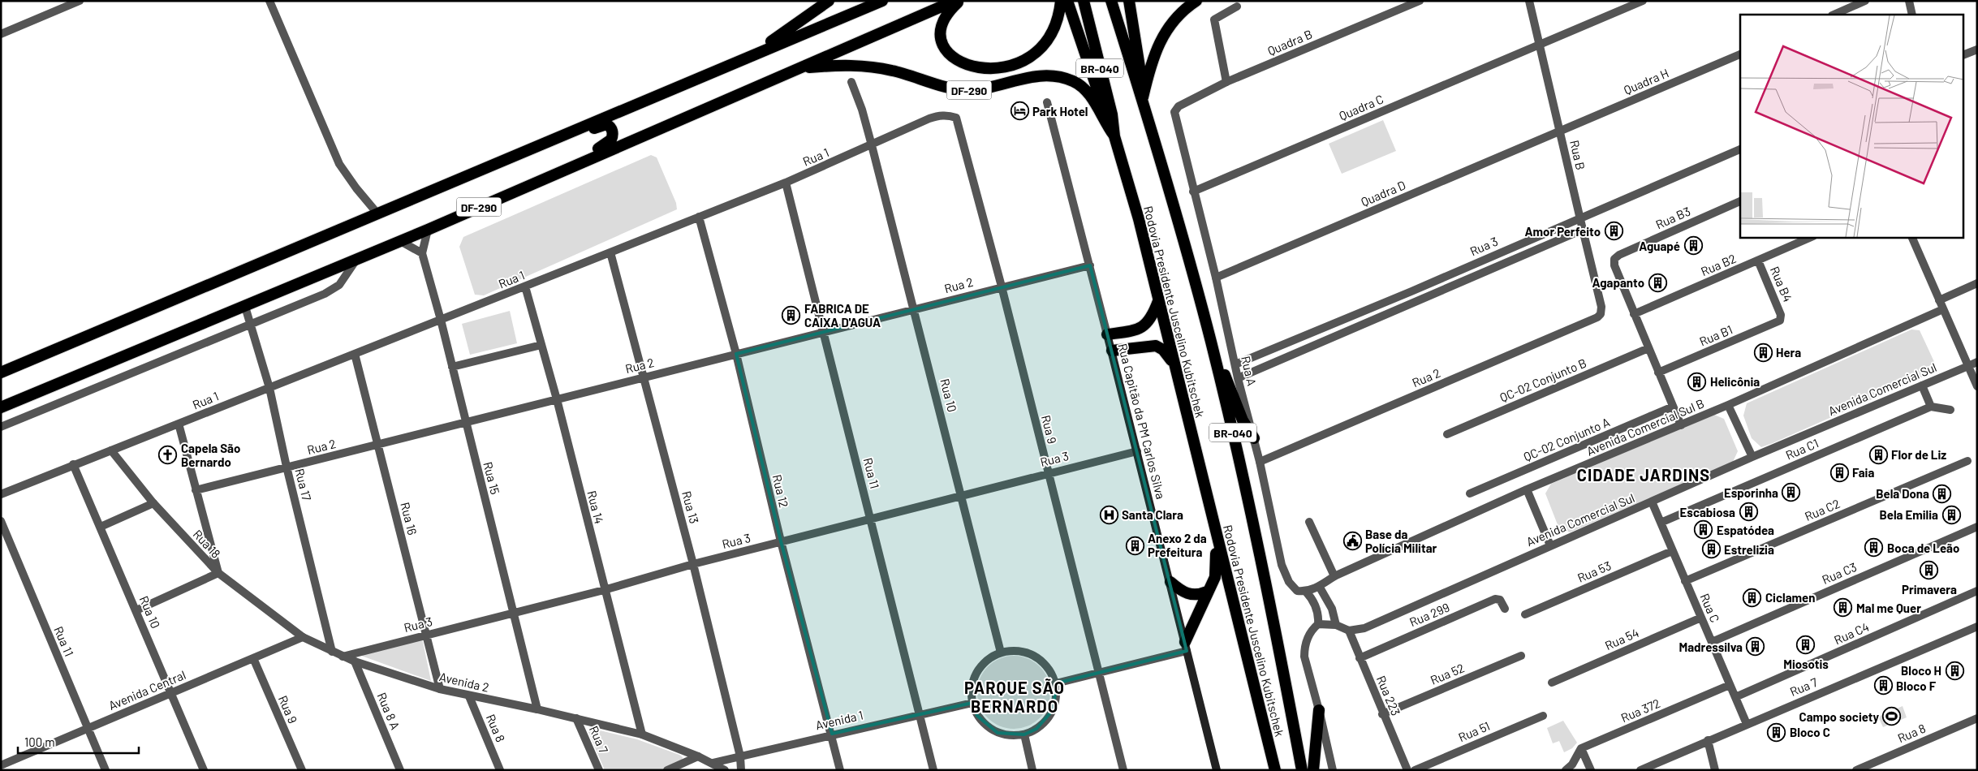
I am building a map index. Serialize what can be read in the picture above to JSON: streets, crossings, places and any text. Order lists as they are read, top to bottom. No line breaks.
{"streets":{"highway":["BR-040","DF-290","Rodovia Presidente Juscelino Kubitschek"],"main road":["Rua Capitão da PM Carlos Silva"],"street":["Quadra B","Quadra H","Quadra C","Rua B","Rua 1","Quadra D","Rua B3","Rua 3","Rua B2","Rua B4","Rua 2","Rua B1","Rua A","QC-02 Conjunto B","Avenida Comercial Sul","Rua 10","Avenida Comercial Sul B","Rua 9","QC-02 Conjunto A","Rua C1","Rua 11","Rua 15","Rua 17","Rua 12","Rua 14","Rua 13","Rua C2","Rua 16","Rua 18","Rua 53","Rua C3","Rua C","Rua 299","Rua C4","Rua 54","Rua 52","Avenida 2","Rua 7","Avenida Central","Rua 223","Rua 372","Rua 8 A","Avenida 1","Rua 8","Rua 51"]},"crossings":[["Quadra B","Rua A"],["Quadra H","Rua B"],["Quadra H","Quadra D"],["DF-290","Rodovia Presidente Juscelino Kubitschek"],["DF-290","Rua 17"],["Quadra C","Rua B"],["Quadra C","Rua A"],["Rua B","Quadra D"],["Rua B","Rua 3"],["Rua B","Rua 2"],["Rua 1","Rua 10"],["Rua 1","Rua 9"],["Rua 1","Rua 11"],["Rua 1","Rua 15"],["Rua 1","Rua 17"],["Rua 1","Rua 12"],["Rua 1","Rua 14"],["Rua 1","Rua 13"],["Rua 1","Rua 16"],["Rua 1","Rua 18"],["Quadra D","Rua A"],["Rua B3","Rua B2"],["Rua 3","Rua A"],["Rua 3","Rua 10"],["Rua 3","Rua Capitão da PM Carlos Silva"],["Rua 3","Rua 9"],["Rua 3","Rua 11"],["Rua 3","Rua 15"],["Rua 3","Rua 12"],["Rua 3","Rua 14"],["Rua 3","Rua 13"],["Rua 3","Rua 16"],["Rua 3","Avenida 2"],["Rua B2","Rua B4"],["Rua B4","Rua B1"],["Rua 2","Rua A"],["Rua 2","Rua 10"],["Rua 2","Rua Capitão da PM Carlos Silva"],["Rua 2","Rua 9"],["Rua 2","Rua 11"],["Rua 2","Rua 15"],["Rua 2","Rua 17"],["Rua 2","Rua 12"],["Rua 2","Rua 14"],["Rua 2","Rua 13"],["Rua 2","Rua 16"],["Rua 2","Rua 18"],["Avenida Comercial Sul","Rua C"],["Avenida Comercial Sul","Rua 223"],["Rua 10","Avenida Central"],["Rua 10","Avenida 1"],["Rua 9","Avenida Central"],["Rua C1","Rua C"],["Rua 11","Avenida Central"],["Rua 11","Avenida 1"],["Rua 15","Avenida 2"],["Rua 17","Avenida 2"],["Rua 12","Avenida 1"],["Rua 14","Avenida 2"],["Rua 13","Avenida 1"],["Rua C2","Rua C"],["Rua 16","Avenida 2"],["Rua 18","Avenida 2"],["Rua 53","Rua C"],["Rua C3","Rua C"],["Rua C","Rua C4"],["Rua C","Rua 54"],["Rua C","Rua 7"],["Rua C","Rua 372"],["Rua 299","Rua 223"],["Rua 52","Rua 223"],["Avenida 2","Rua 7"],["Avenida 2","Avenida Central"],["Avenida 2","Rua 8 A"],["Avenida 2","Avenida 1"],["Avenida 2","Rua 8"]],"districts":["CIDADE JARDINS","PARQUE SÃO BERNARDO"],"places":{"hotel":["Park Hotel"],"building":["Amor Perfeito","Aguapé","Agapanto","FABRICA DE CAIXA D'AGUA","Hera","Helicônia","Flor de Liz","Faia","Esporinha","Bela Dona","Escabiosa","Bela Emilia","Espatódea","Anexo 2 da Prefeitura","Boca de Leão","Estrelizia","Primavera","Ciclamen","Mal me Quer","Miosotis","Madressilva","Bloco H","Bloco F","Bloco C"],"church":["Capela São Bernardo"],"hospital":["Santa Clara"],"public building":["Base da Polícia Militar"],"sports":["Campo society"]},"scale_bar":"100 m"}
